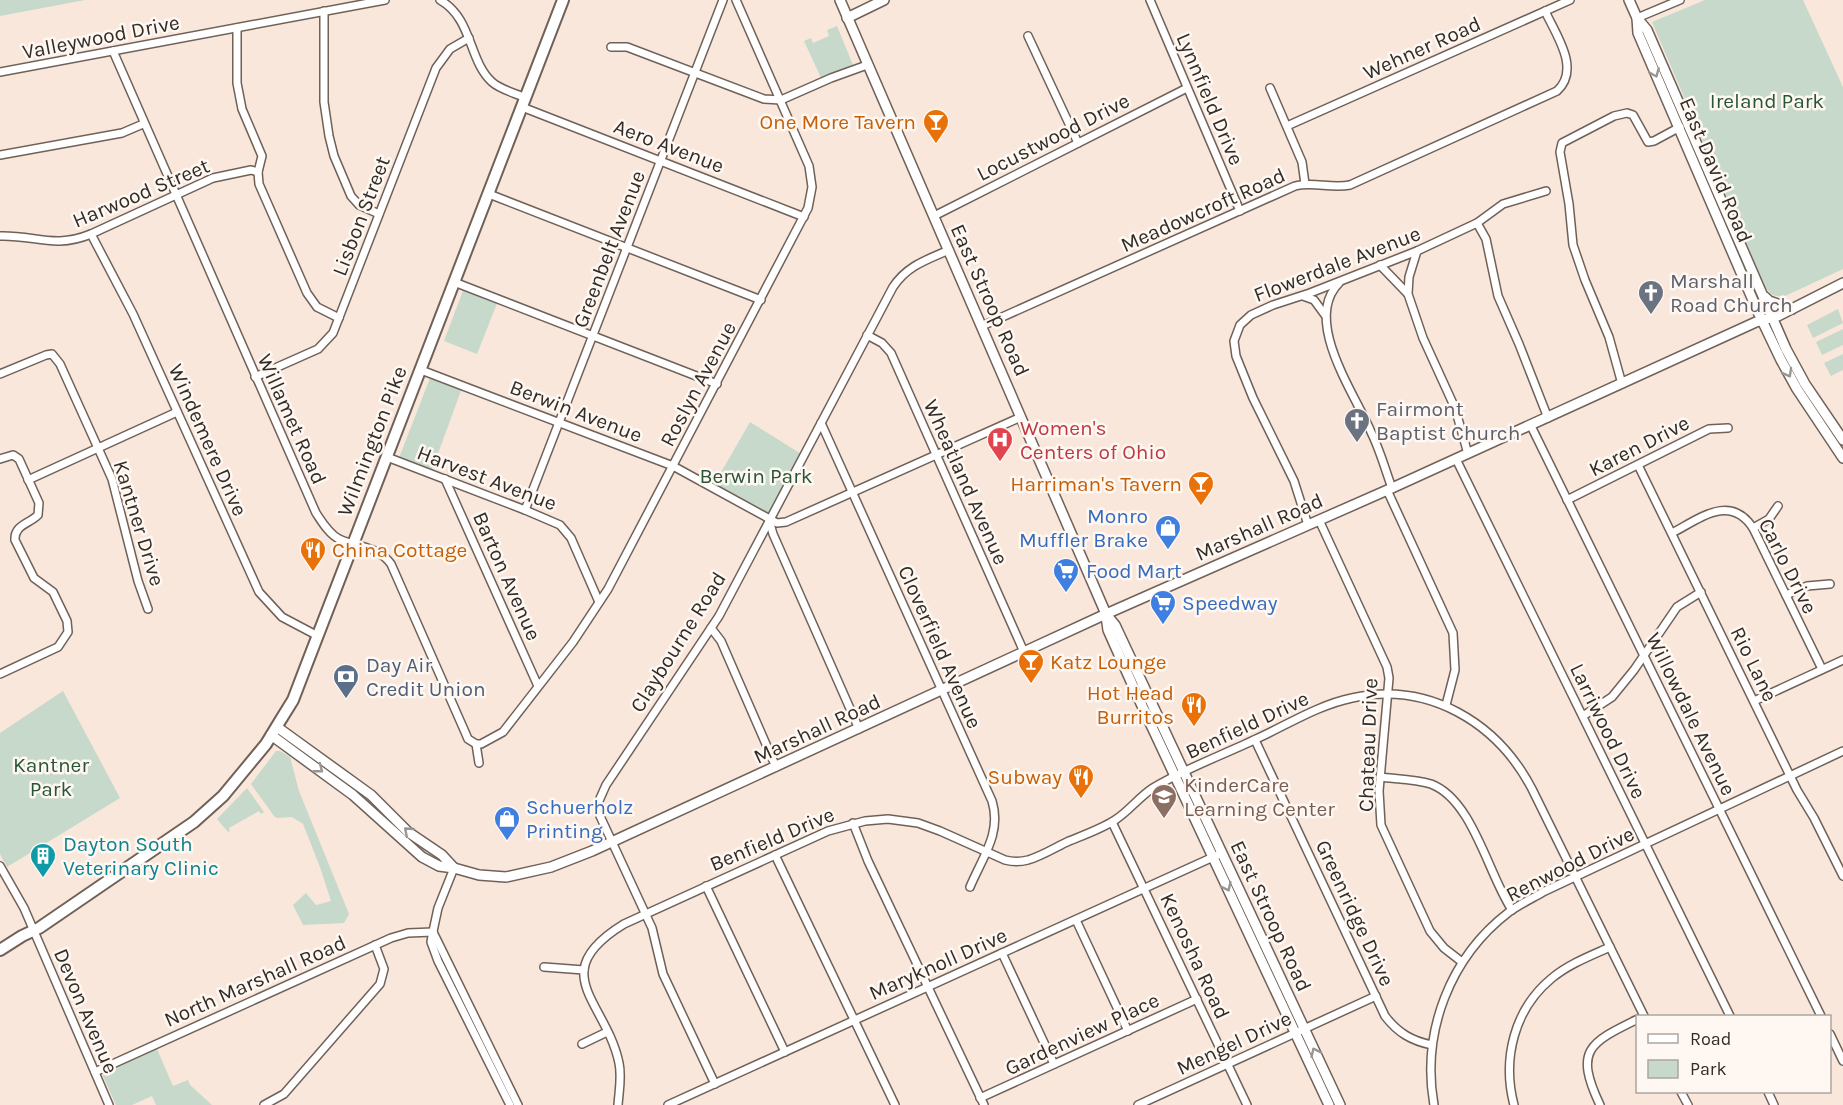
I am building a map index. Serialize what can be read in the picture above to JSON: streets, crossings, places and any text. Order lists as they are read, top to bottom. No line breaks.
{"streets":{"main road":["Wilmington Pike"],"street":["Valleywood Drive","Wehner Road","Lynnfield Drive","Locustwood Drive","Aero Avenue","East David Road","Harwood Street","Meadowcroft Road","Lisbon Street","Greenbelt Avenue","Flowerdale Avenue","East Stroop Road","Roslyn Avenue","Berwin Avenue","Willamet Road","Windemere Drive","Karen Drive","Harvest Avenue","Wheatland Avenue","Kantner Drive","Marshall Road","Carlo Drive","Barton Avenue","Claybourne Road","Cloverfield Avenue","Rio Lane","Willowdale Avenue","Benfield Drive","Larriwood Drive","Chateau Drive","Renwood Drive","Greenridge Drive","Kenosha Road","Maryknoll Drive","North Marshall Road","Devon Avenue","Gardenview Place","Mengel Drive"]},"crossings":[["Valleywood Drive","Willamet Road"],["Wehner Road","Meadowcroft Road"],["Lynnfield Drive","Locustwood Drive"],["Lynnfield Drive","Meadowcroft Road"],["Locustwood Drive","East Stroop Road"],["Aero Avenue","Greenbelt Avenue"],["Aero Avenue","Roslyn Avenue"],["Aero Avenue","Wilmington Pike"],["East David Road","Marshall Road"],["Harwood Street","Willamet Road"],["Harwood Street","Windemere Drive"],["Meadowcroft Road","East Stroop Road"],["Lisbon Street","Willamet Road"],["Greenbelt Avenue","Berwin Avenue"],["Greenbelt Avenue","Harvest Avenue"],["Flowerdale Avenue","Marshall Road"],["East Stroop Road","Marshall Road"],["East Stroop Road","Claybourne Road"],["East Stroop Road","Benfield Drive"],["East Stroop Road","Maryknoll Drive"],["East Stroop Road","Mengel Drive"],["Roslyn Avenue","Berwin Avenue"],["Roslyn Avenue","Willamet Road"],["Roslyn Avenue","Harvest Avenue"],["Roslyn Avenue","Barton Avenue"],["Berwin Avenue","Wilmington Pike"],["Berwin Avenue","Claybourne Road"],["Willamet Road","Wilmington Pike"],["Windemere Drive","Wilmington Pike"],["Wilmington Pike","Harvest Avenue"],["Wilmington Pike","Marshall Road"],["Wilmington Pike","Devon Avenue"],["Karen Drive","Rio Lane"],["Karen Drive","Willowdale Avenue"],["Harvest Avenue","Barton Avenue"],["Wheatland Avenue","Marshall Road"],["Wheatland Avenue","Claybourne Road"],["Marshall Road","Claybourne Road"],["Marshall Road","Cloverfield Avenue"],["Marshall Road","Willowdale Avenue"],["Marshall Road","Larriwood Drive"],["Marshall Road","Chateau Drive"],["Carlo Drive","Rio Lane"],["Claybourne Road","Cloverfield Avenue"],["Claybourne Road","Benfield Drive"],["Claybourne Road","Maryknoll Drive"],["Cloverfield Avenue","Benfield Drive"],["Rio Lane","Renwood Drive"],["Willowdale Avenue","Renwood Drive"],["Benfield Drive","Chateau Drive"],["Benfield Drive","Renwood Drive"],["Benfield Drive","Greenridge Drive"],["Benfield Drive","Kenosha Road"],["Larriwood Drive","Renwood Drive"],["Chateau Drive","Renwood Drive"],["Renwood Drive","Greenridge Drive"],["Greenridge Drive","Mengel Drive"],["Kenosha Road","Maryknoll Drive"],["Kenosha Road","Gardenview Place"],["Kenosha Road","Mengel Drive"],["North Marshall Road","Devon Avenue"]],"parks":["Ireland Park","Berwin Park","Kantner Park"],"places":{"bar":["One More Tavern","Harriman's Tavern","Katz Lounge"],"church":["Marshall Road Church","Fairmont Baptist Church"],"hospital":["Women's Centers of Ohio"],"shop":["Monro Muffler Brake","Schuerholz Printing"],"restaurant":["China Cottage","Hot Head Burritos","Subway"],"supermarket":["Food Mart","Speedway"],"bank":["Day Air Credit Union"],"school or university":["KinderCare Learning Center"],"building":["Dayton South Veterinary Clinic"]},"legend":["Road","Park"]}
